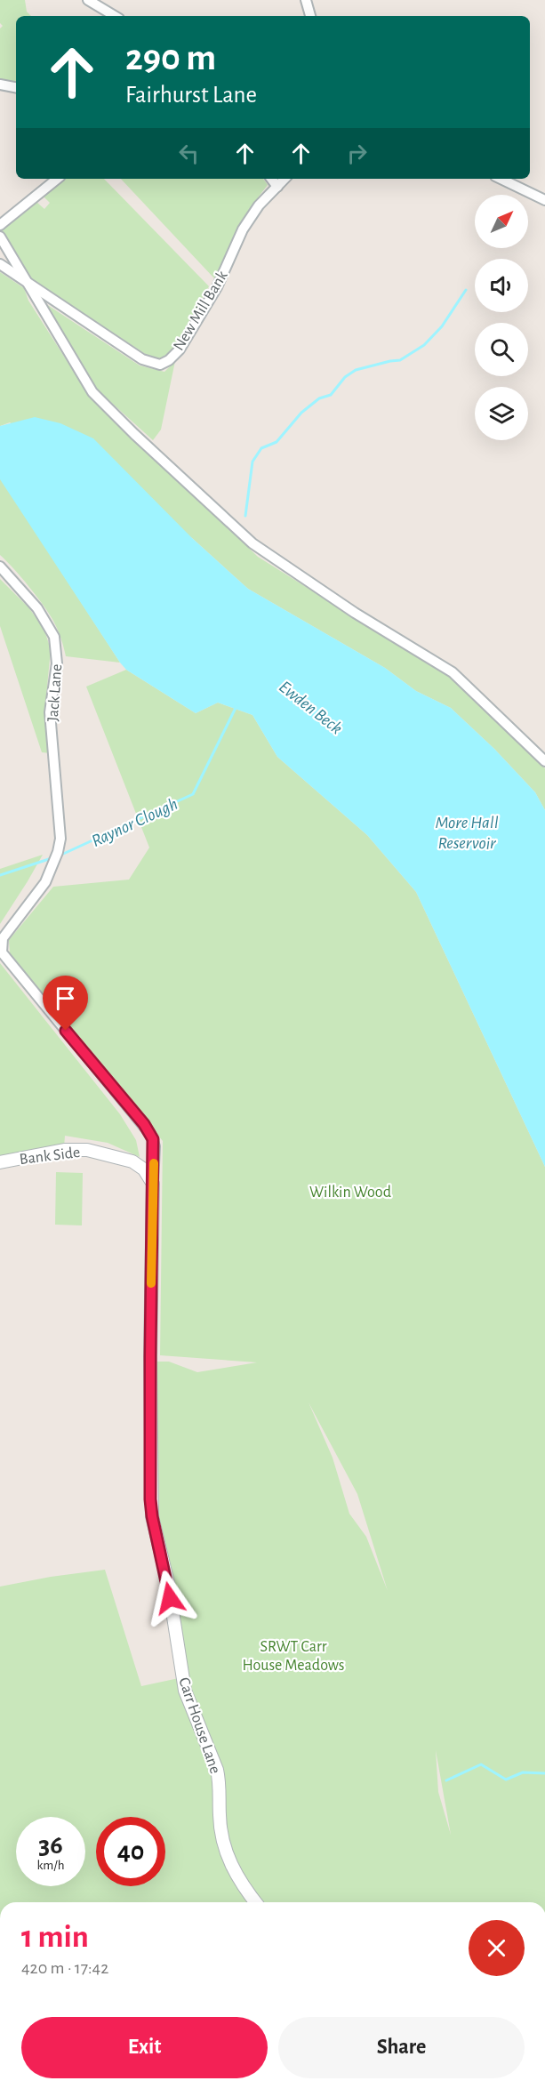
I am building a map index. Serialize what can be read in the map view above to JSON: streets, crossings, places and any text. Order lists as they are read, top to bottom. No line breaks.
{"streets":{"street":["New Mill Bank","Jack Lane","Bank Side","Carr House Lane"]},"crossings":[["Jack Lane","Bank Side"],["Jack Lane","Carr House Lane"],["Bank Side","Carr House Lane"]],"water":["Ewden Beck","Raynor Clough","More Hall Reservoir"],"parks":["Wilkin Wood","SRWT Carr House Meadows"],"north":"top right","page":{"turn":["290 m","Fairhurst Lane"],"speed":"36 km/h","limit":"40","heading":["1 min","420 m · 17:42"],"buttons":["Exit","Share"]}}
